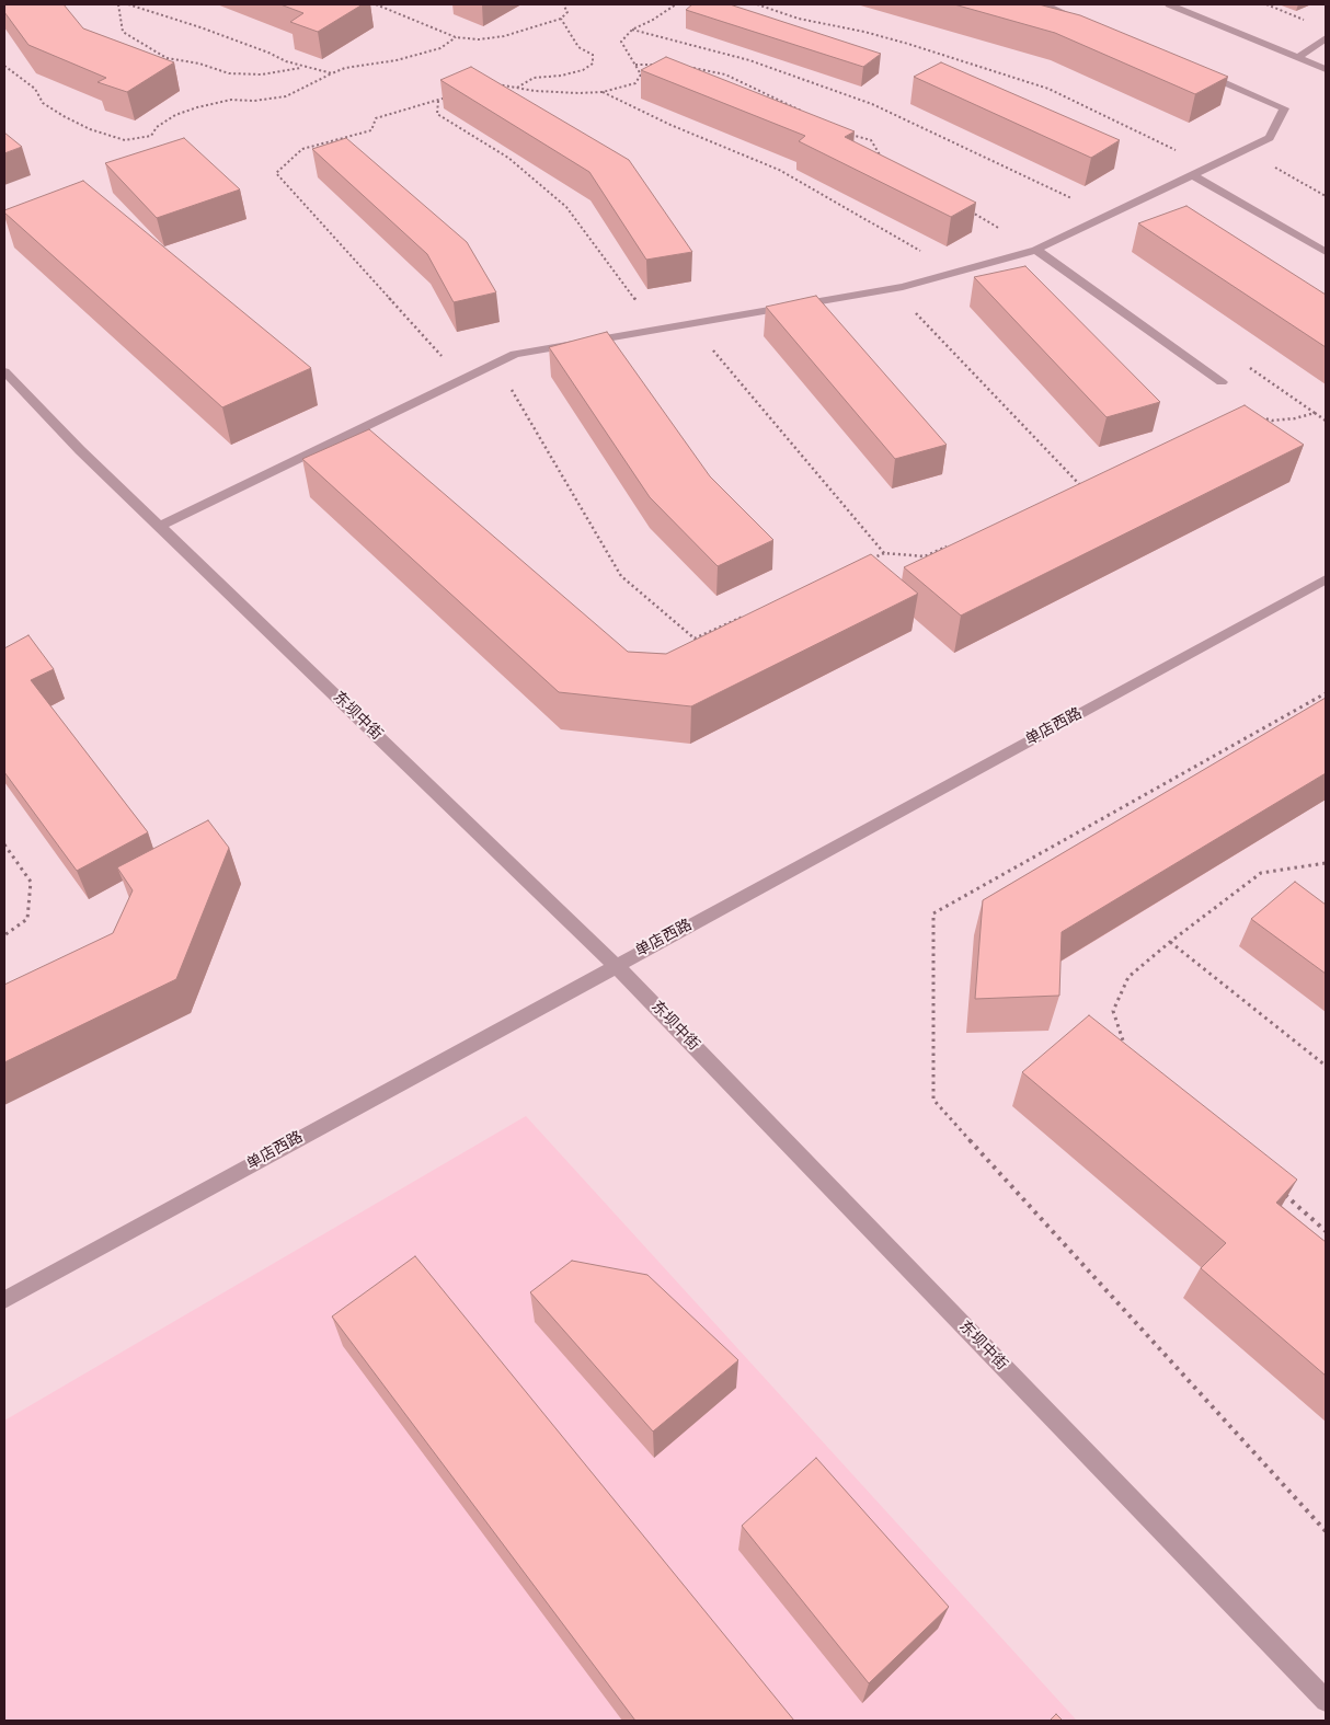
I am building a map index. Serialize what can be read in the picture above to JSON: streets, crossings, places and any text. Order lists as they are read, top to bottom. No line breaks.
{"streets":{"street":["东坝中街","单店西路"]},"crossings":[["东坝中街","单店西路"]]}
